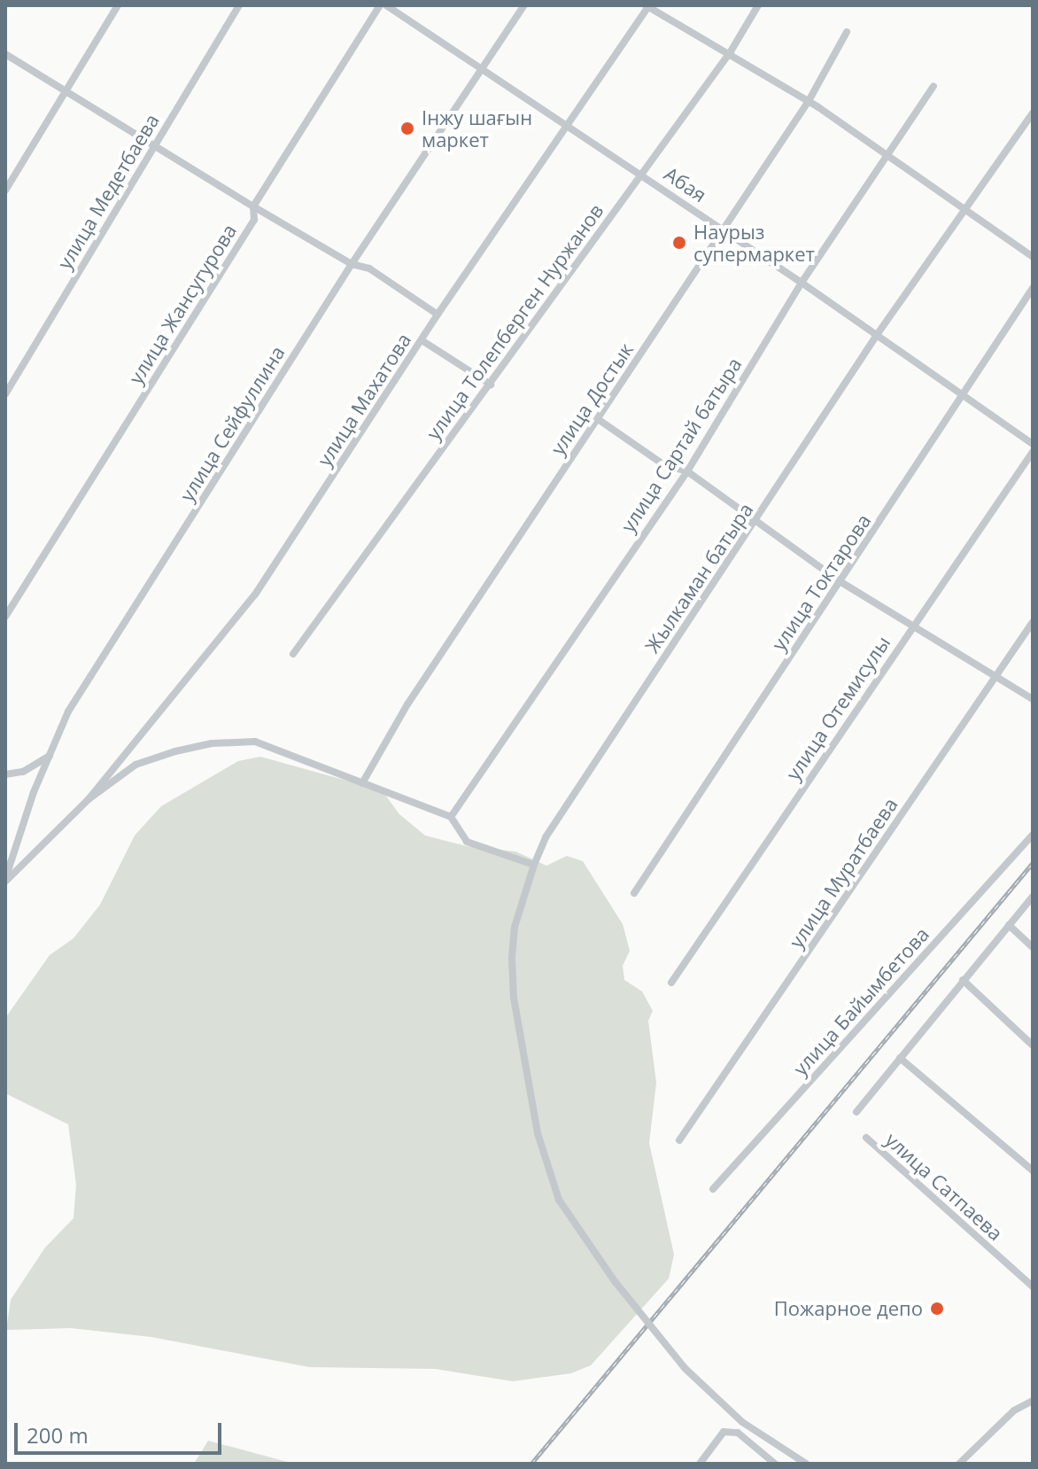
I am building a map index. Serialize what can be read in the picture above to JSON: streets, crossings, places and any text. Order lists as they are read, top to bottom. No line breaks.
{"streets":{"street":["Абая","улица Медетбаева","улица Жансугурова","улица Толепберген Нуржанов","улица Достык","улица Махатова","улица Сейфуллина","улица Сартай батыра","Жылкаман батыра","улица Токтарова","улица Отемисулы","улица Муратбаева","улица Байымбетова","улица Сатпаева"]},"crossings":[["Абая","улица Толепберген Нуржанов"],["Абая","улица Достык"],["Абая","улица Махатова"],["Абая","улица Сейфуллина"],["Абая","улица Сартай батыра"],["Абая","Жылкаман батыра"],["Абая","улица Токтарова"]],"places":["Інжу шағын маркет","Наурыз супермаркет","Пожарное депо"],"scale_bar":"200 m"}
